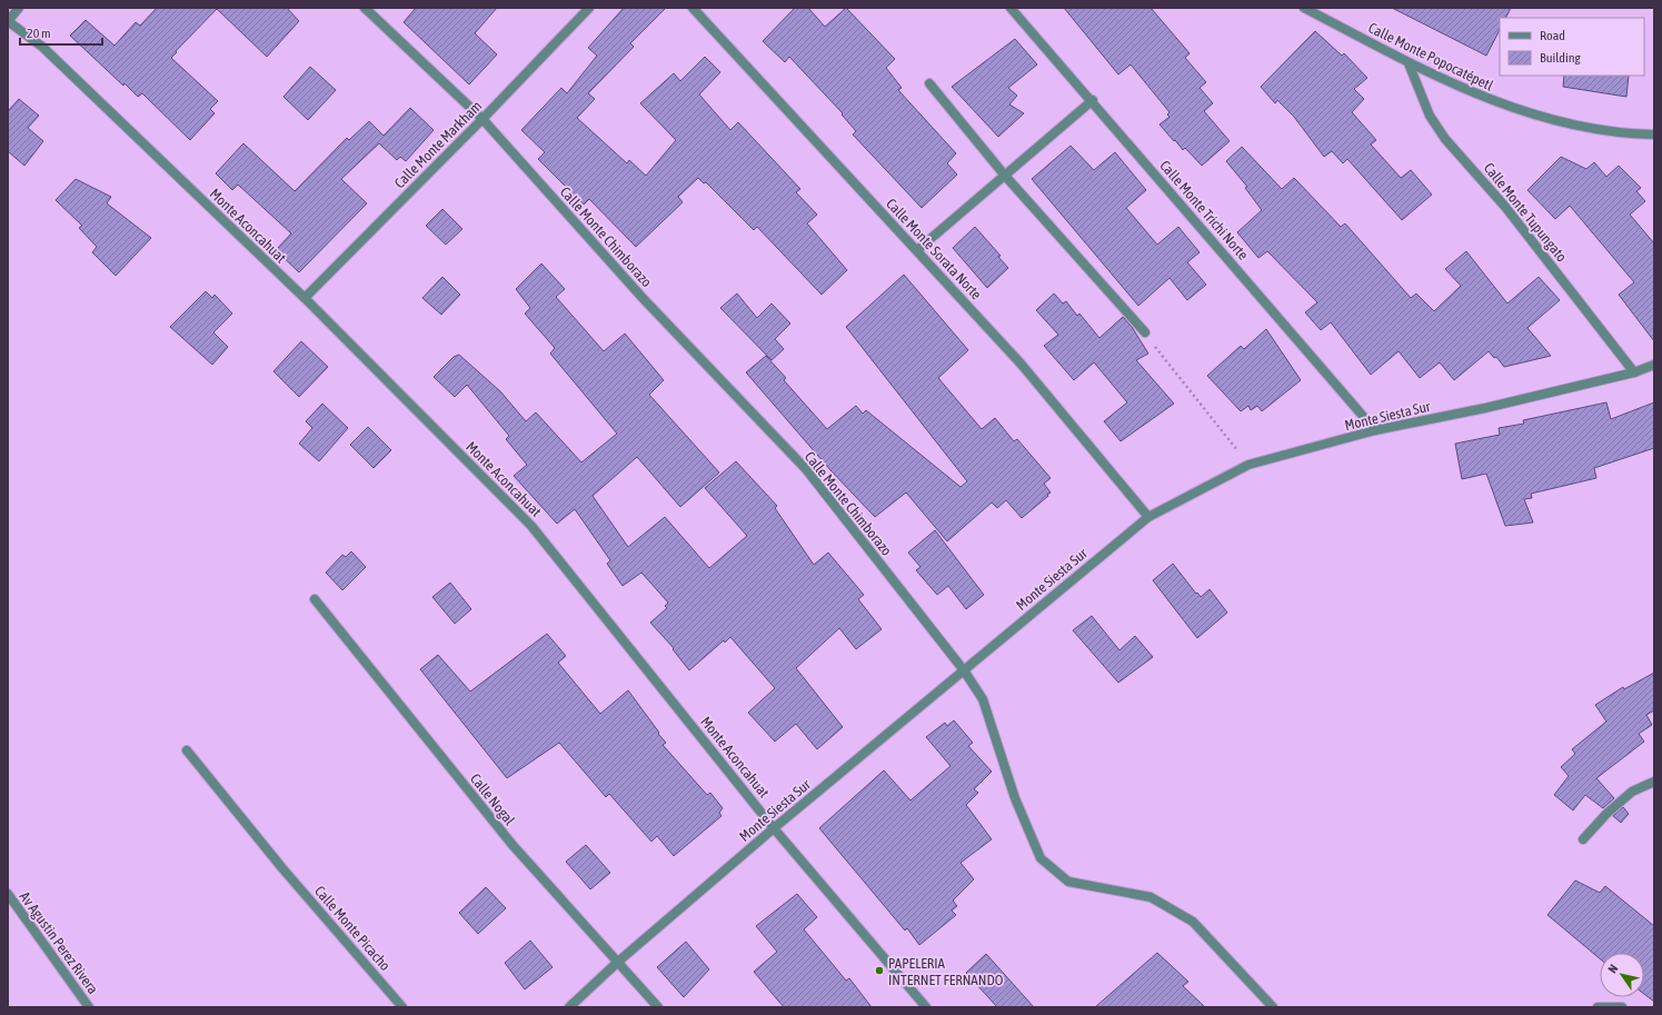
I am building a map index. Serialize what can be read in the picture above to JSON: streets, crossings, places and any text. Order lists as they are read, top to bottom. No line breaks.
{"streets":{"street":["Calle Monte Popocatépetl","Calle Monte Markham","Calle Monte Trichi Norte","Calle Monte Tupungato","Monte Aconcahuat","Calle Monte Chimborazo","Calle Monte Sorata Norte","Monte Siesta Sur","Calle Nogal","Calle Monte Picacho","Av Agustin Perez Rivera"]},"crossings":[["Calle Monte Popocatépetl","Calle Monte Tupungato"],["Calle Monte Markham","Monte Aconcahuat"],["Calle Monte Markham","Calle Monte Chimborazo"],["Calle Monte Trichi Norte","Monte Siesta Sur"],["Calle Monte Tupungato","Monte Siesta Sur"],["Monte Aconcahuat","Monte Siesta Sur"],["Calle Monte Chimborazo","Monte Siesta Sur"],["Calle Monte Sorata Norte","Monte Siesta Sur"],["Monte Siesta Sur","Calle Nogal"]],"places":["PAPELERIA INTERNET FERNANDO"],"legend":["Road","Building"],"scale_bar":"20 m","north":"top left"}
